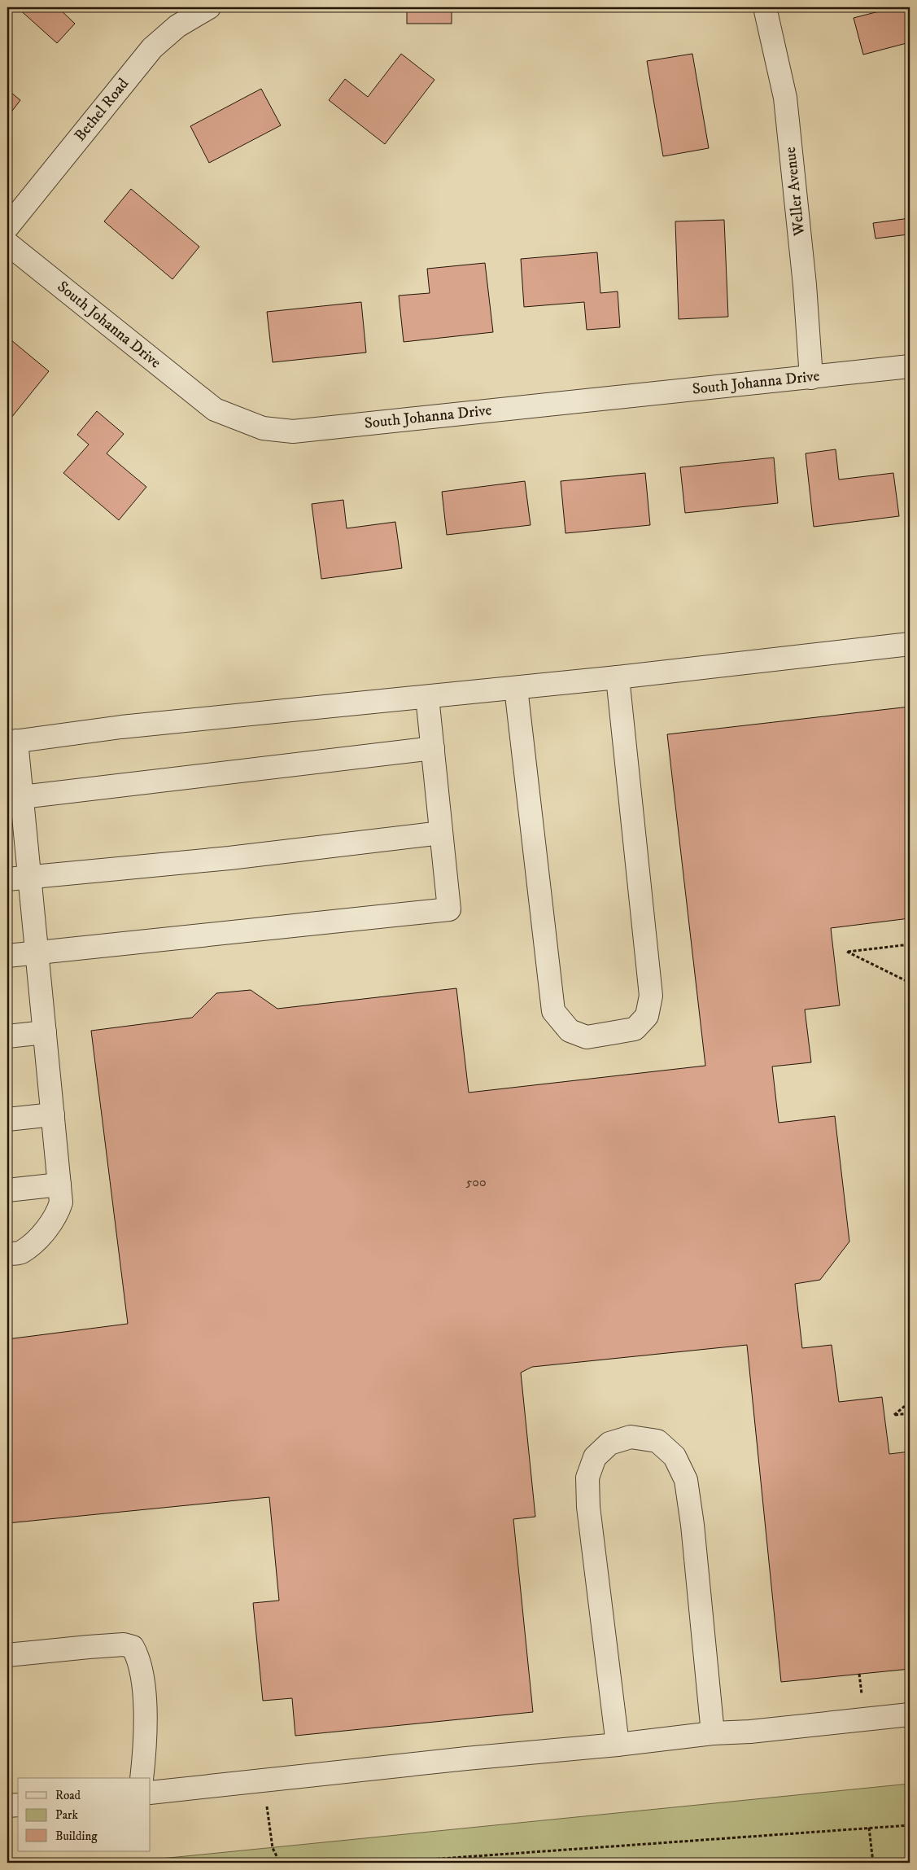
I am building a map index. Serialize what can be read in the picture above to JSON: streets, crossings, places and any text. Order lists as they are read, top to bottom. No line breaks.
{"streets":{"street":["Bethel Road","Weller Avenue","South Johanna Drive"]},"crossings":[["Weller Avenue","South Johanna Drive"]],"house_numbers":["500"],"legend":["Road","Park","Building"]}
